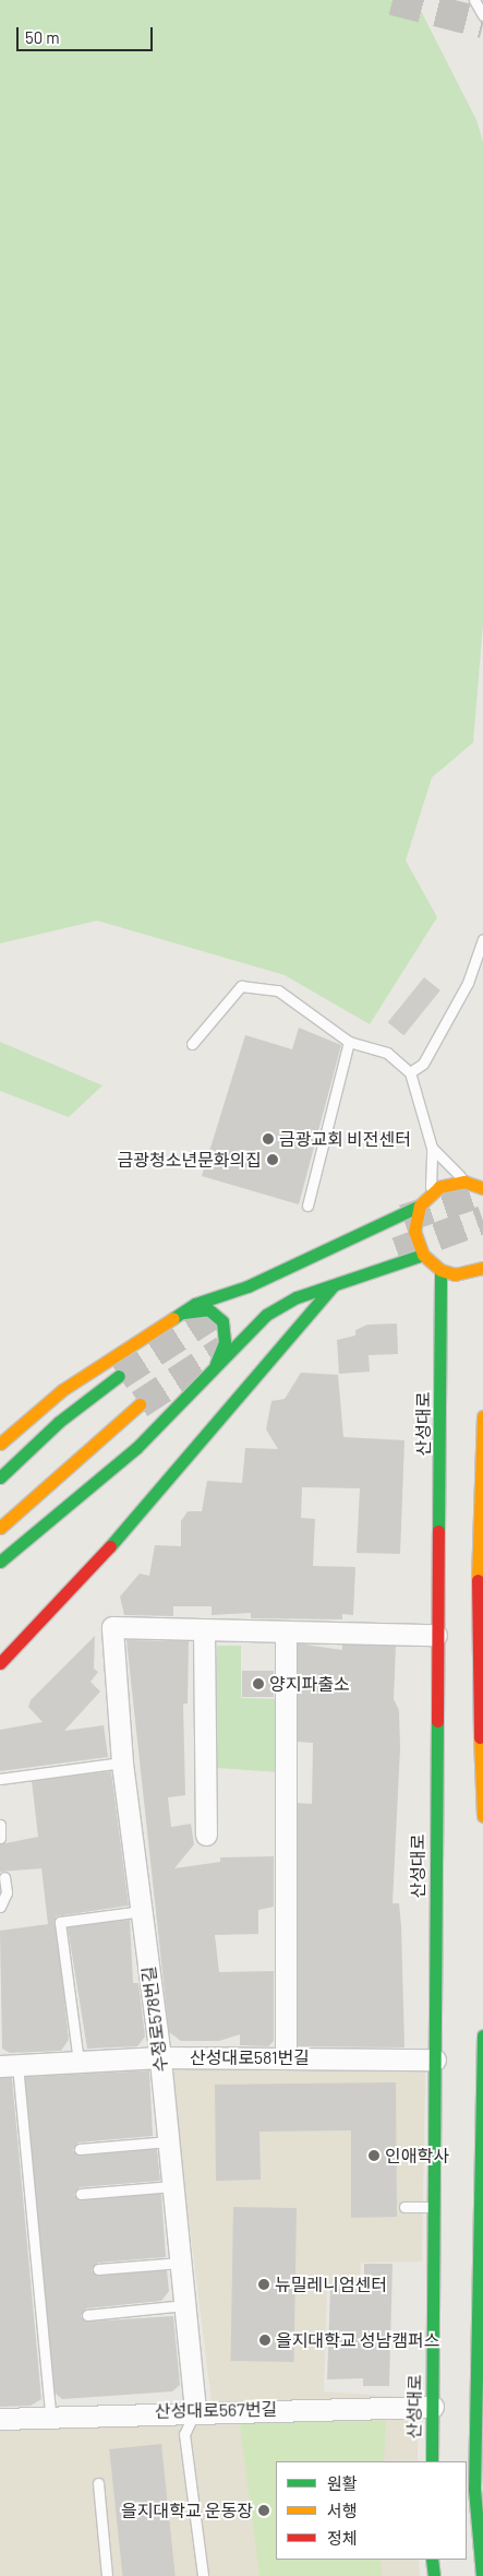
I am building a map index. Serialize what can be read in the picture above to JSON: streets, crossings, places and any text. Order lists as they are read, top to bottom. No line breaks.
{"streets":{"main road":["산성대로"],"street":["수정로578번길","산성대로581번길","산성대로567번길"]},"crossings":[["산성대로","산성대로581번길"],["산성대로","산성대로567번길"],["수정로578번길","산성대로581번길"],["수정로578번길","산성대로567번길"]],"places":["금광교회 비전센터","금광청소년문화의집","양지파출소","인애학사","뉴밀레니엄센터","을지대학교 성남캠퍼스","을지대학교 운동장"],"legend":["원활","서행","정체"],"scale_bar":"50 m"}
